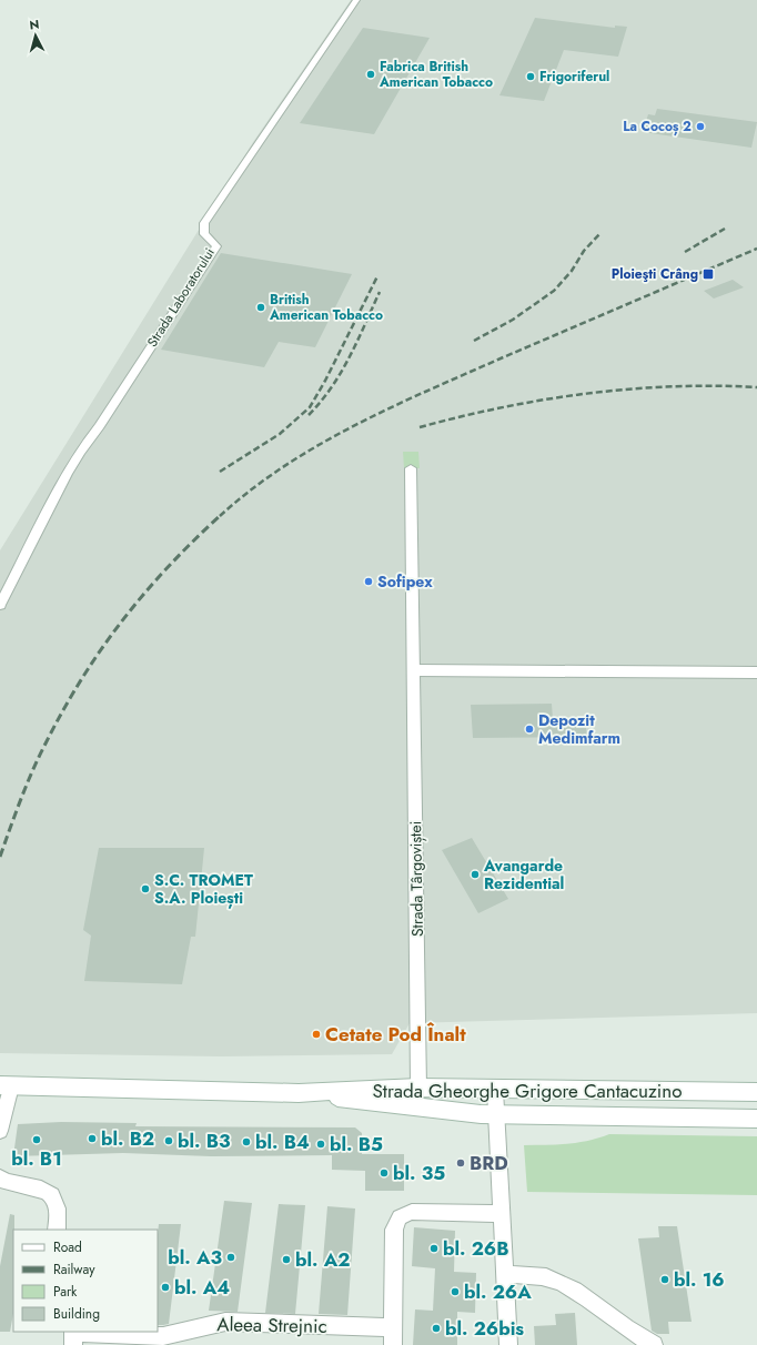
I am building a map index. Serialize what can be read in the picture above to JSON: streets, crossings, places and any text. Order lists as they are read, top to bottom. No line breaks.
{"streets":{"main road":["Strada Gheorghe Grigore Cantacuzino"],"street":["Strada Laboratorului","Strada Târgoviștei","Aleea Strejnic"]},"crossings":[["Strada Târgoviștei","Strada Gheorghe Grigore Cantacuzino"]],"places":{"other":["Fabrica British American Tobacco","Frigoriferul","La Cocoș 2","British American Tobacco","Sofipex","Depozit Medimfarm","Avangarde Rezidential","S.C. TROMET S.A. Ploiești","Cetate Pod Înalt","bl. B2","bl. B1","bl. B3","bl. B4","bl. B5","BRD","bl. 35","bl. 26B","bl. A3","bl. A2","bl. 16","bl. A4","bl. 26A","bl. 26bis"],"transit":["Ploieşti Crâng"]},"legend":["Road","Railway","Park","Building"],"north":"top"}
